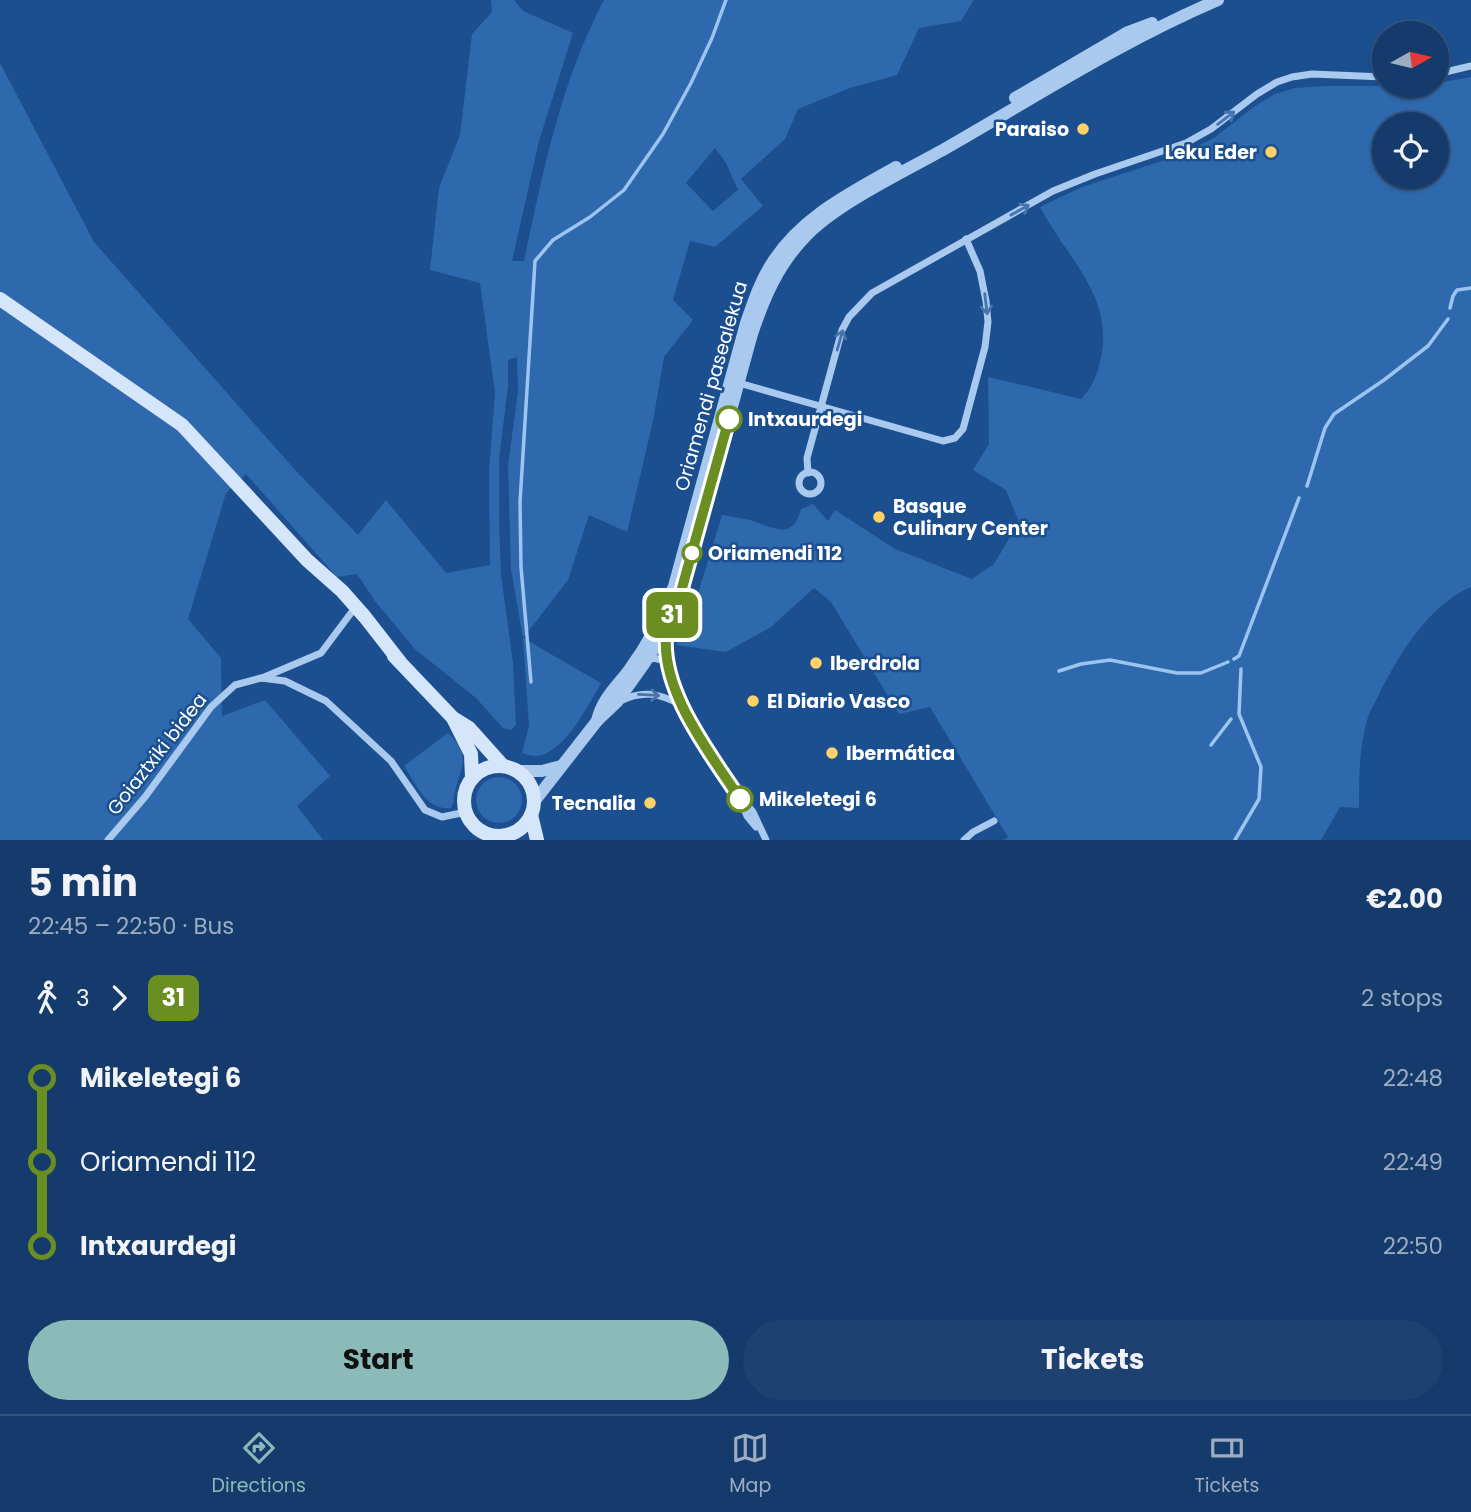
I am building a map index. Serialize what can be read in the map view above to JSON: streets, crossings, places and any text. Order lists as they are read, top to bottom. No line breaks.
{"streets":{"street":["Oriamendi pasealekua","Goiaztxiki bidea"]},"places":["Paraiso","Leku Eder","Intxaurdegi","Basque Culinary Center","Oriamendi 112","Iberdrola","El Diario Vasco","Ibermática","Mikeletegi 6","Tecnalia"],"lines":["bus line 31"],"north":"right","page":{"on_map":"31","heading":["5 min","22:45 – 22:50 · Bus","€2.00"],"legs":["3","31","2 stops"],"list":[{"name":"Mikeletegi 6","value":"22:48"},{"name":"Oriamendi 112","value":"22:49"},{"name":"Intxaurdegi","value":"22:50"}],"buttons":["Start","Tickets"],"tabs":["Directions","Map","Tickets"]}}
